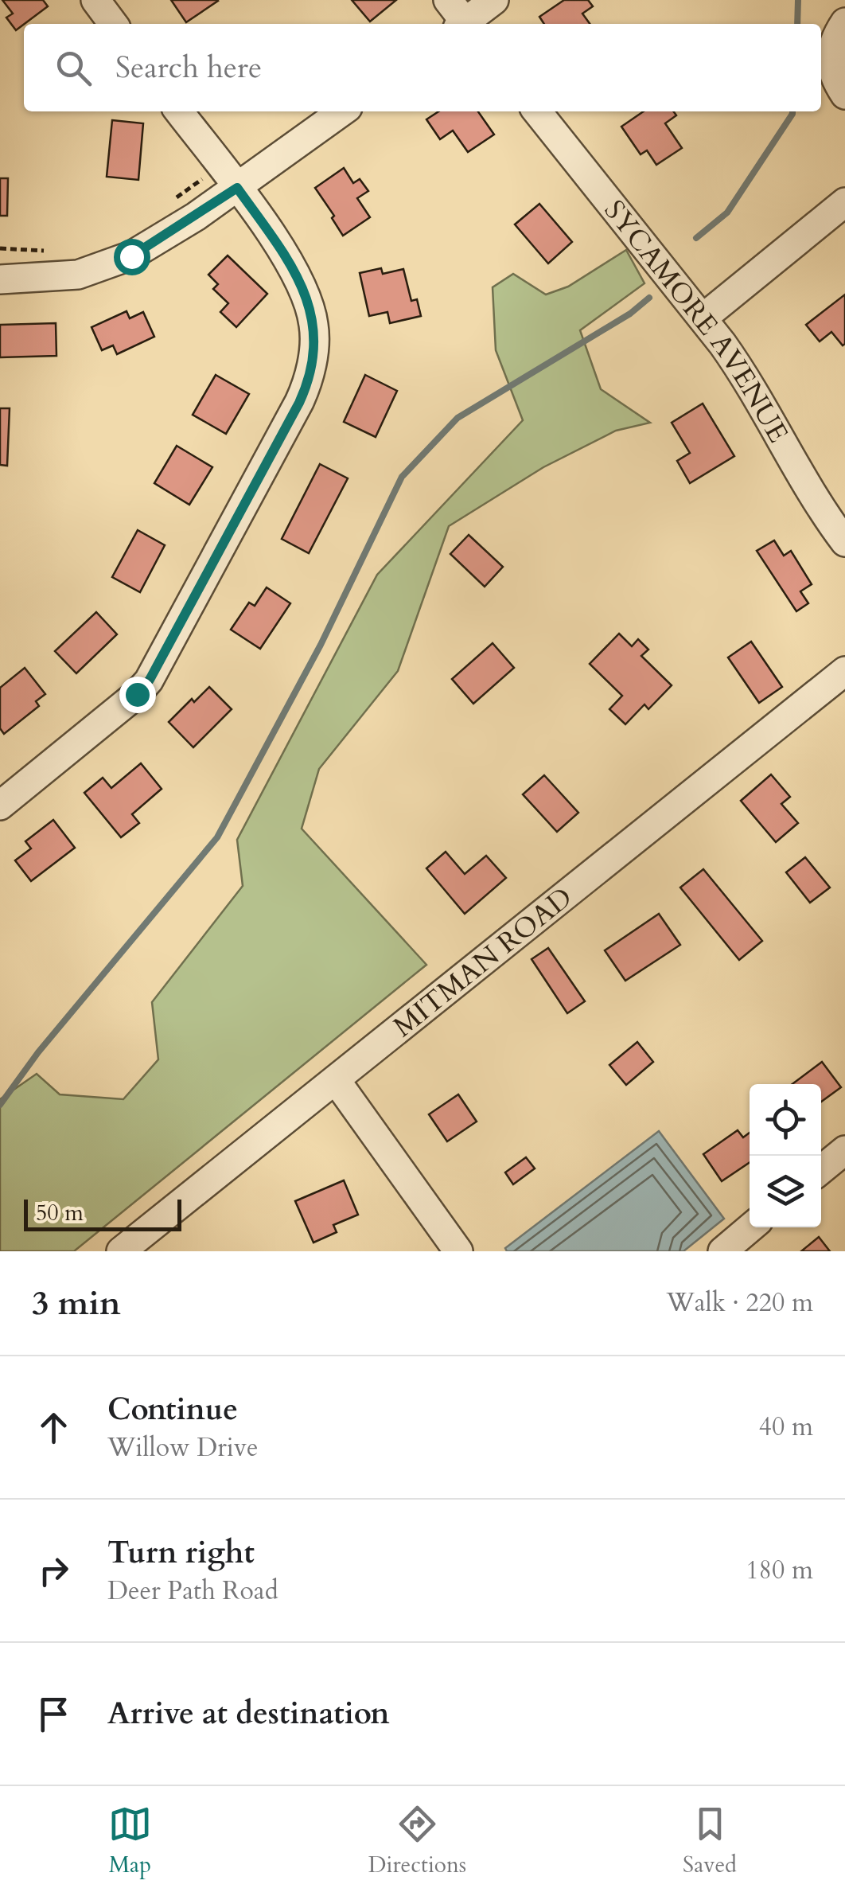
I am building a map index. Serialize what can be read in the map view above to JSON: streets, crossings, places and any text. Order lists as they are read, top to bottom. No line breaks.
{"streets":{"street":["SYCAMORE AVENUE","MITMAN ROAD"]},"scale_bar":"50 m","page":{"search":"Search here","scale":"50 m","heading":["3 min","Walk · 220 m"],"list":[["Continue","Willow Drive","40 m"],["Turn right","Deer Path Road","180 m"],"Arrive at destination"],"nav":["Map","Directions","Saved"]}}
